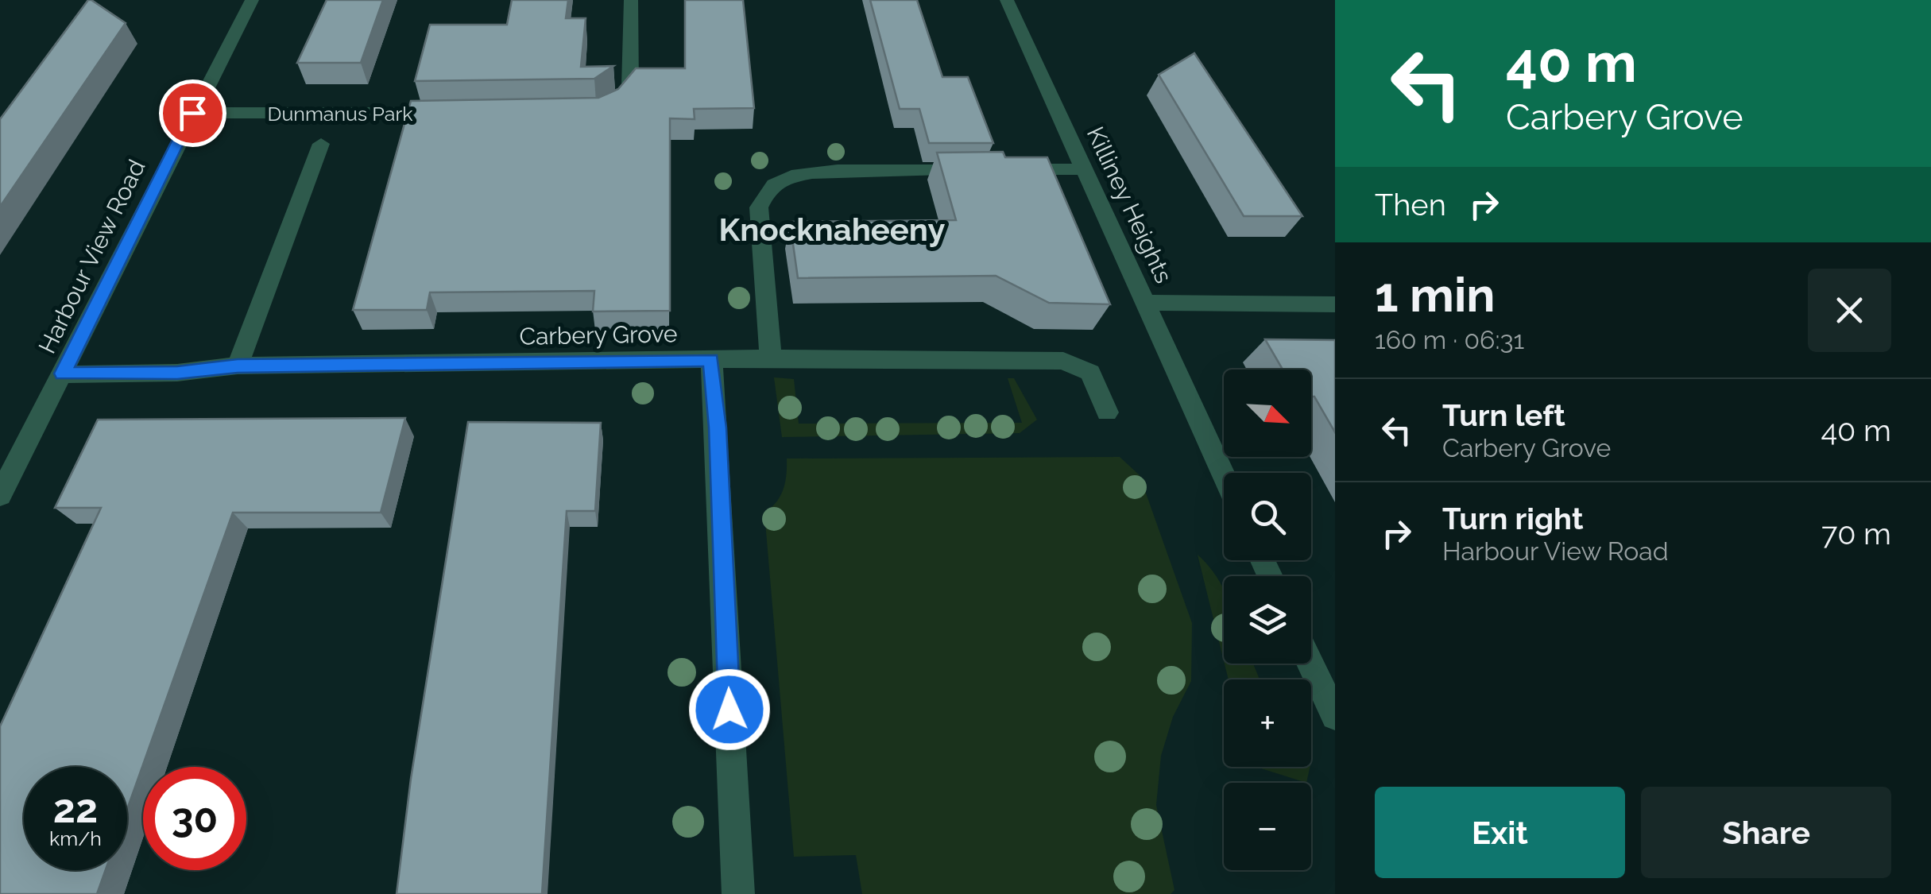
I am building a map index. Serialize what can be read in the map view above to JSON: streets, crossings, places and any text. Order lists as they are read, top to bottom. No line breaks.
{"streets":{"street":["Dunmanus Park","Killiney Heights","Harbour View Road","Carbery Grove"]},"crossings":[["Dunmanus Park","Harbour View Road"],["Dunmanus Park","Carbery Grove"],["Harbour View Road","Carbery Grove"]],"districts":["Knocknaheeny"],"north":"bottom right","page":{"turn":["40 m","Carbery Grove"],"then":"Then","heading":["1 min","160 m · 06:31"],"map_buttons":["+","−"],"list":[{"name":"Turn left","note":"Carbery Grove","value":"40 m"},{"name":"Turn right","note":"Harbour View Road","value":"70 m"}],"speed":"22 km/h","limit":"30","buttons":["Exit","Share"]}}
